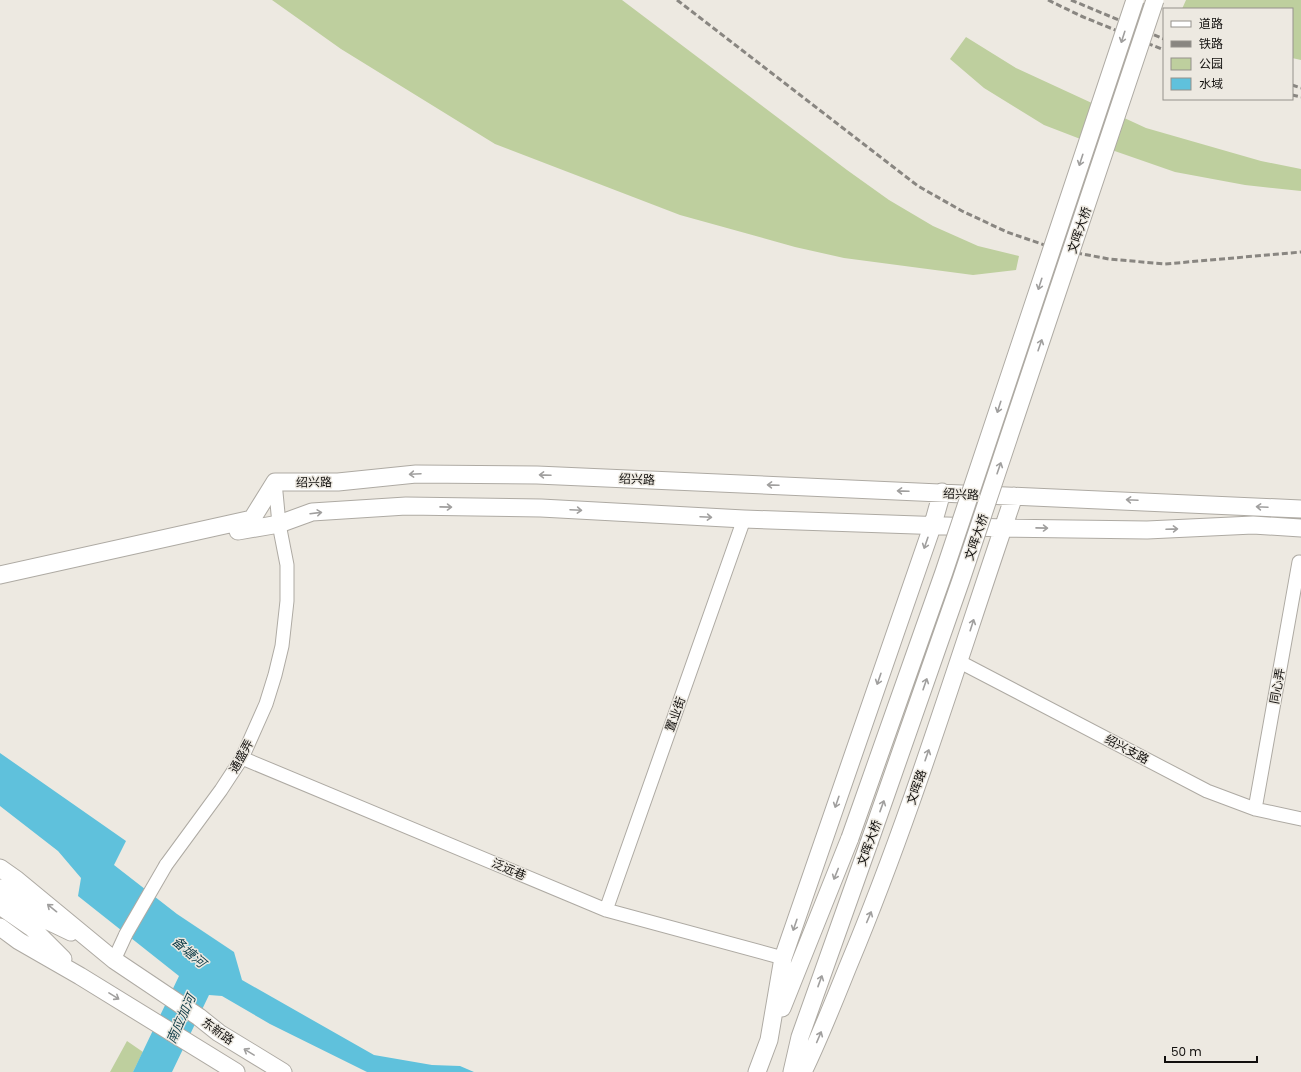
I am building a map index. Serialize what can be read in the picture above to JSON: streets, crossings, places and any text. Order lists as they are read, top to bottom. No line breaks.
{"streets":{"main road":["文晖大桥","绍兴路","文晖路","东新路"],"street":["同心弄","置业街","绍兴支路","通盛弄","泛远巷"]},"crossings":[["绍兴路","通盛弄"],["绍兴路","文晖路"],["同心弄","绍兴支路"],["置业街","泛远巷"],["绍兴支路","文晖路"],["通盛弄","泛远巷"],["通盛弄","东新路"]],"water":["备塘河","南应加河"],"legend":["道路","铁路","公园","水域"],"scale_bar":"50 m"}
